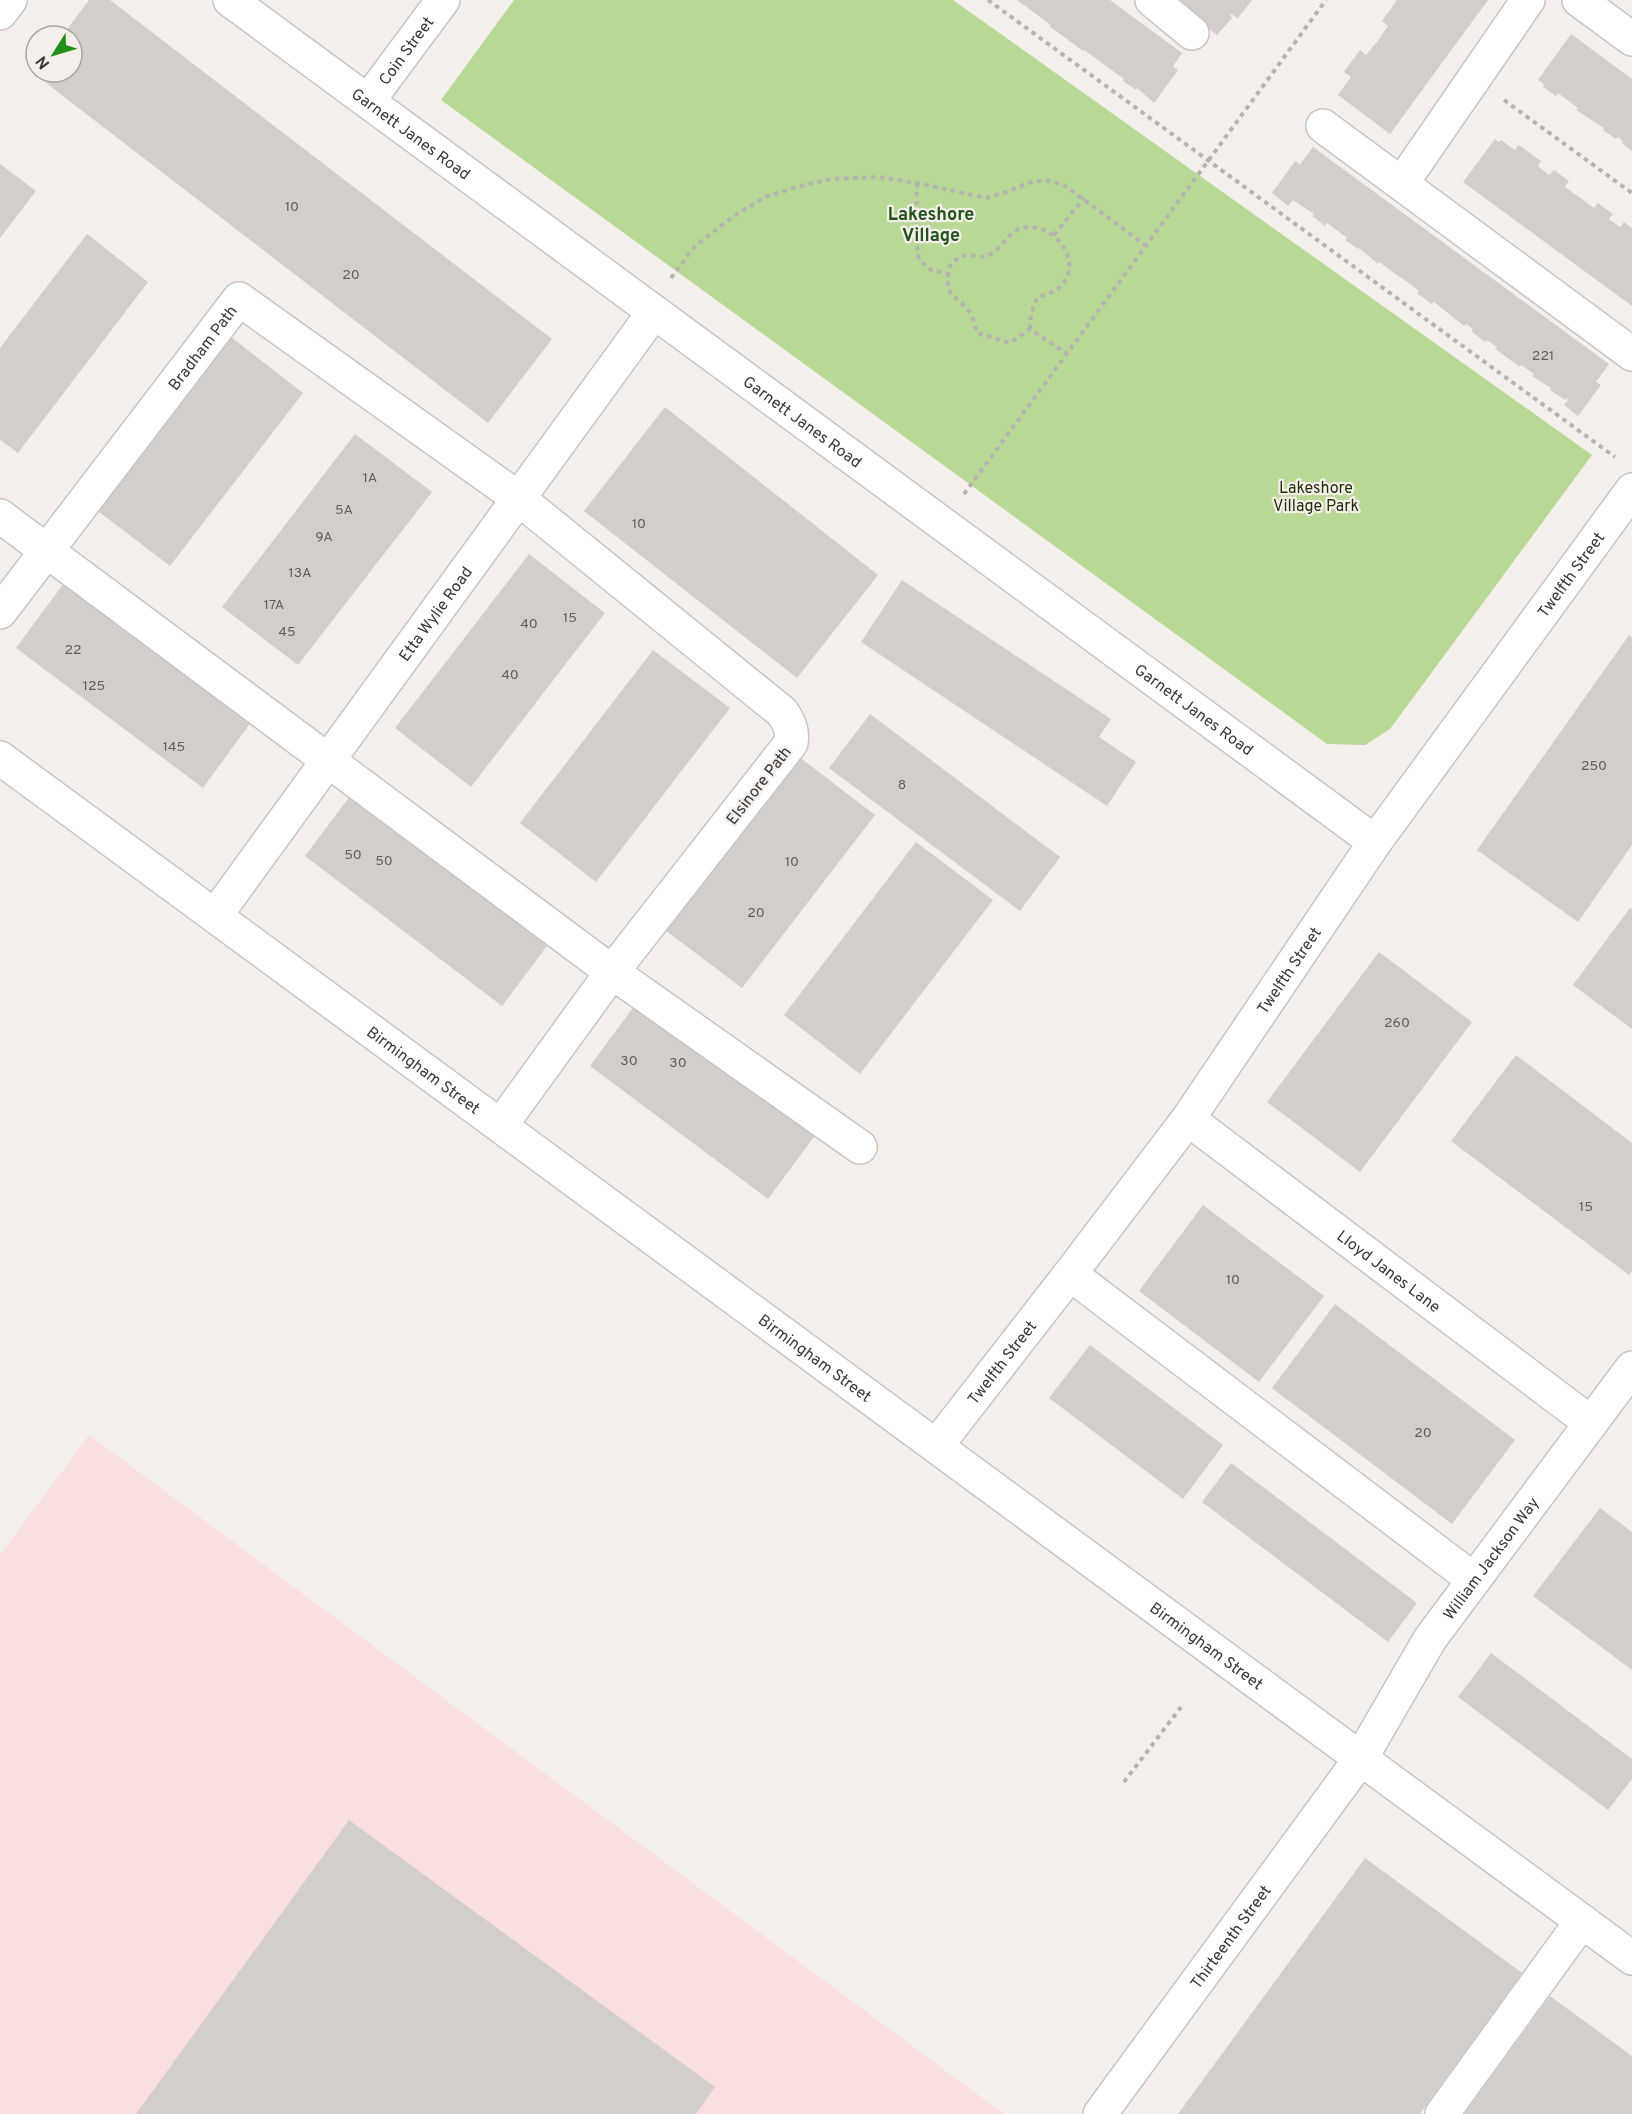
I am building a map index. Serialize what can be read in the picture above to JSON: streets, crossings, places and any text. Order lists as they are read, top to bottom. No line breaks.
{"streets":{"street":["Coin Street","Garnett Janes Road","Bradham Path","Twelfth Street","Etta Wylie Road","Elsinore Path","Birmingham Street","Lloyd Janes Lane","William Jackson Way","Thirteenth Street"]},"crossings":[["Coin Street","Garnett Janes Road"],["Garnett Janes Road","Twelfth Street"],["Garnett Janes Road","Etta Wylie Road"],["Bradham Path","Etta Wylie Road"],["Bradham Path","Elsinore Path"],["Twelfth Street","Birmingham Street"],["Twelfth Street","Lloyd Janes Lane"],["Etta Wylie Road","Elsinore Path"],["Etta Wylie Road","Birmingham Street"],["Elsinore Path","Birmingham Street"],["Birmingham Street","William Jackson Way"],["Birmingham Street","Thirteenth Street"],["Lloyd Janes Lane","William Jackson Way"],["William Jackson Way","Thirteenth Street"]],"districts":["Lakeshore Village"],"parks":["Lakeshore Village Park"],"house_numbers":["10","20","221","1A","5A","10","9A","13A","17A","15","40","45","22","40","125","145","250","8","50","50","10","20","260","30","30","15","10","20"],"north":"bottom left"}
